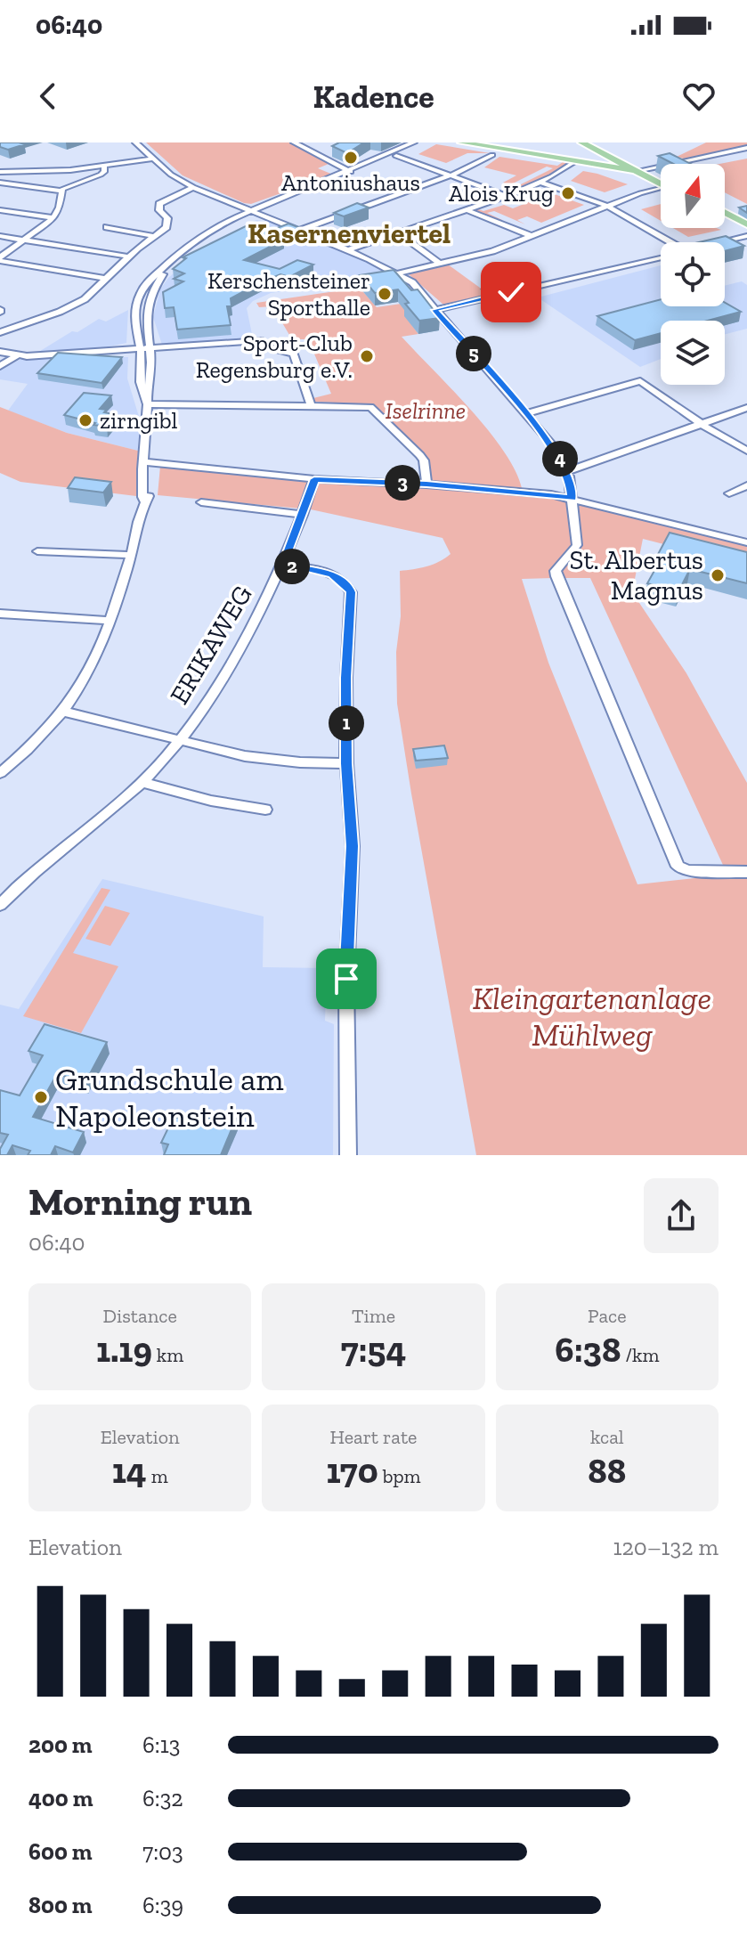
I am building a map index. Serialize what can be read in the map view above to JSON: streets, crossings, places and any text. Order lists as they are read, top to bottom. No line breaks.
{"streets":{"street":["ERIKAWEG"]},"districts":["Kasernenviertel"],"parks":["Iselrinne","Kleingartenanlage Mühlweg"],"places":["Antoniushaus","Alois Krug","Kerschensteiner Sporthalle","Sport-Club Regensburg e.V.","zirngibl","St. Albertus Magnus","Grundschule am Napoleonstein"],"north":"top","page":{"status":"06:40","header":"Kadence","pins":["5","4","3","2","1"],"heading":["Morning run","06:40"],"stats":[["Distance","1.19 km"],["Time","7:54"],["Pace","6:38 /km"],["Elevation","14 m"],["Heart rate","170 bpm"],["kcal","88"]],"chart":["Elevation","120–132 m"],"list":[{"name":"200 m","note":"6:13"},{"name":"400 m","note":"6:32"},{"name":"600 m","note":"7:03"},{"name":"800 m","note":"6:39"}]}}
